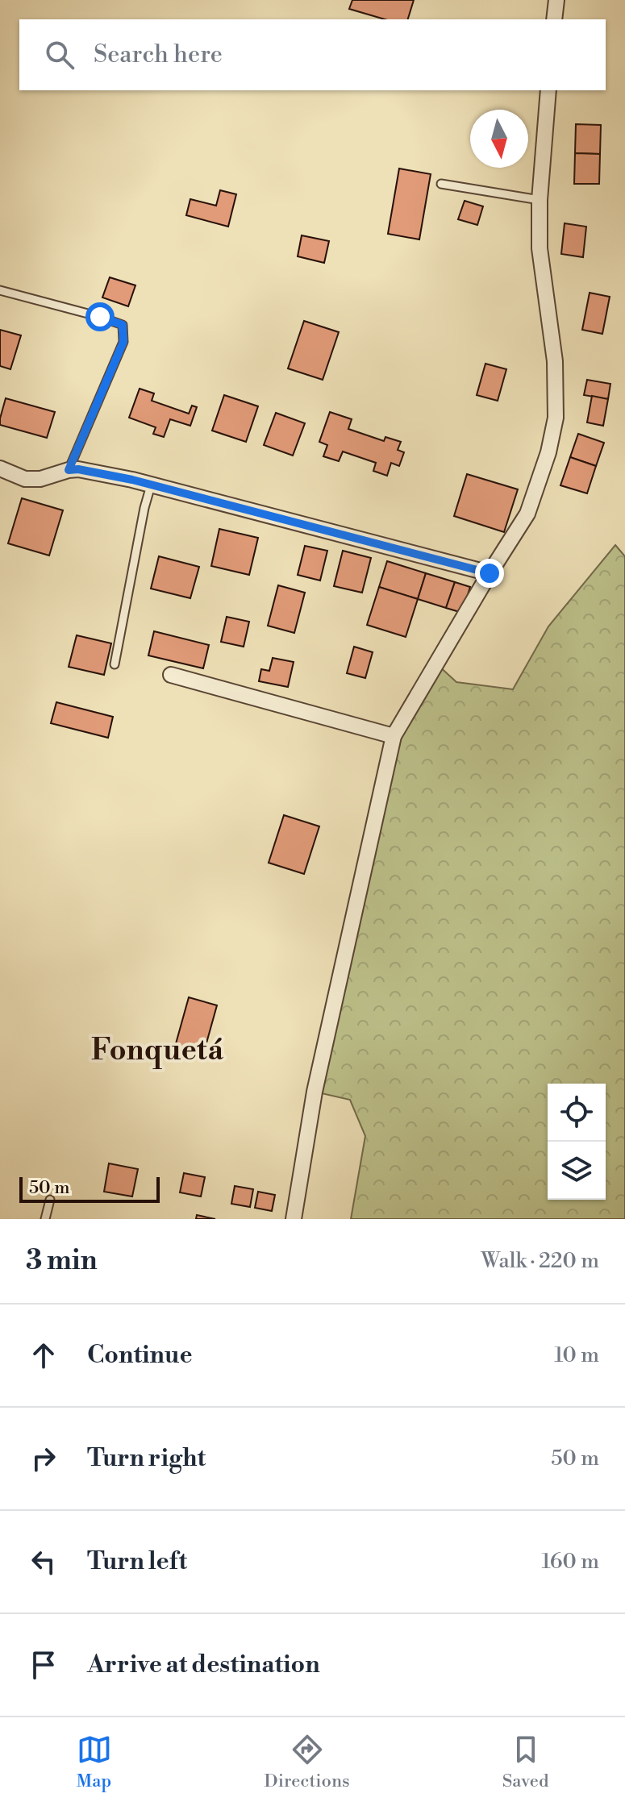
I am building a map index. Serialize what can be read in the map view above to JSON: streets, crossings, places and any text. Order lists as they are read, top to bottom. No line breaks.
{"districts":["Fonquetá"],"scale_bar":"50 m","north":"bottom","page":{"search":"Search here","scale":"50 m","heading":["3 min","Walk · 220 m"],"list":[["Continue","10 m"],["Turn right","50 m"],["Turn left","160 m"],"Arrive at destination"],"nav":["Map","Directions","Saved"]}}
